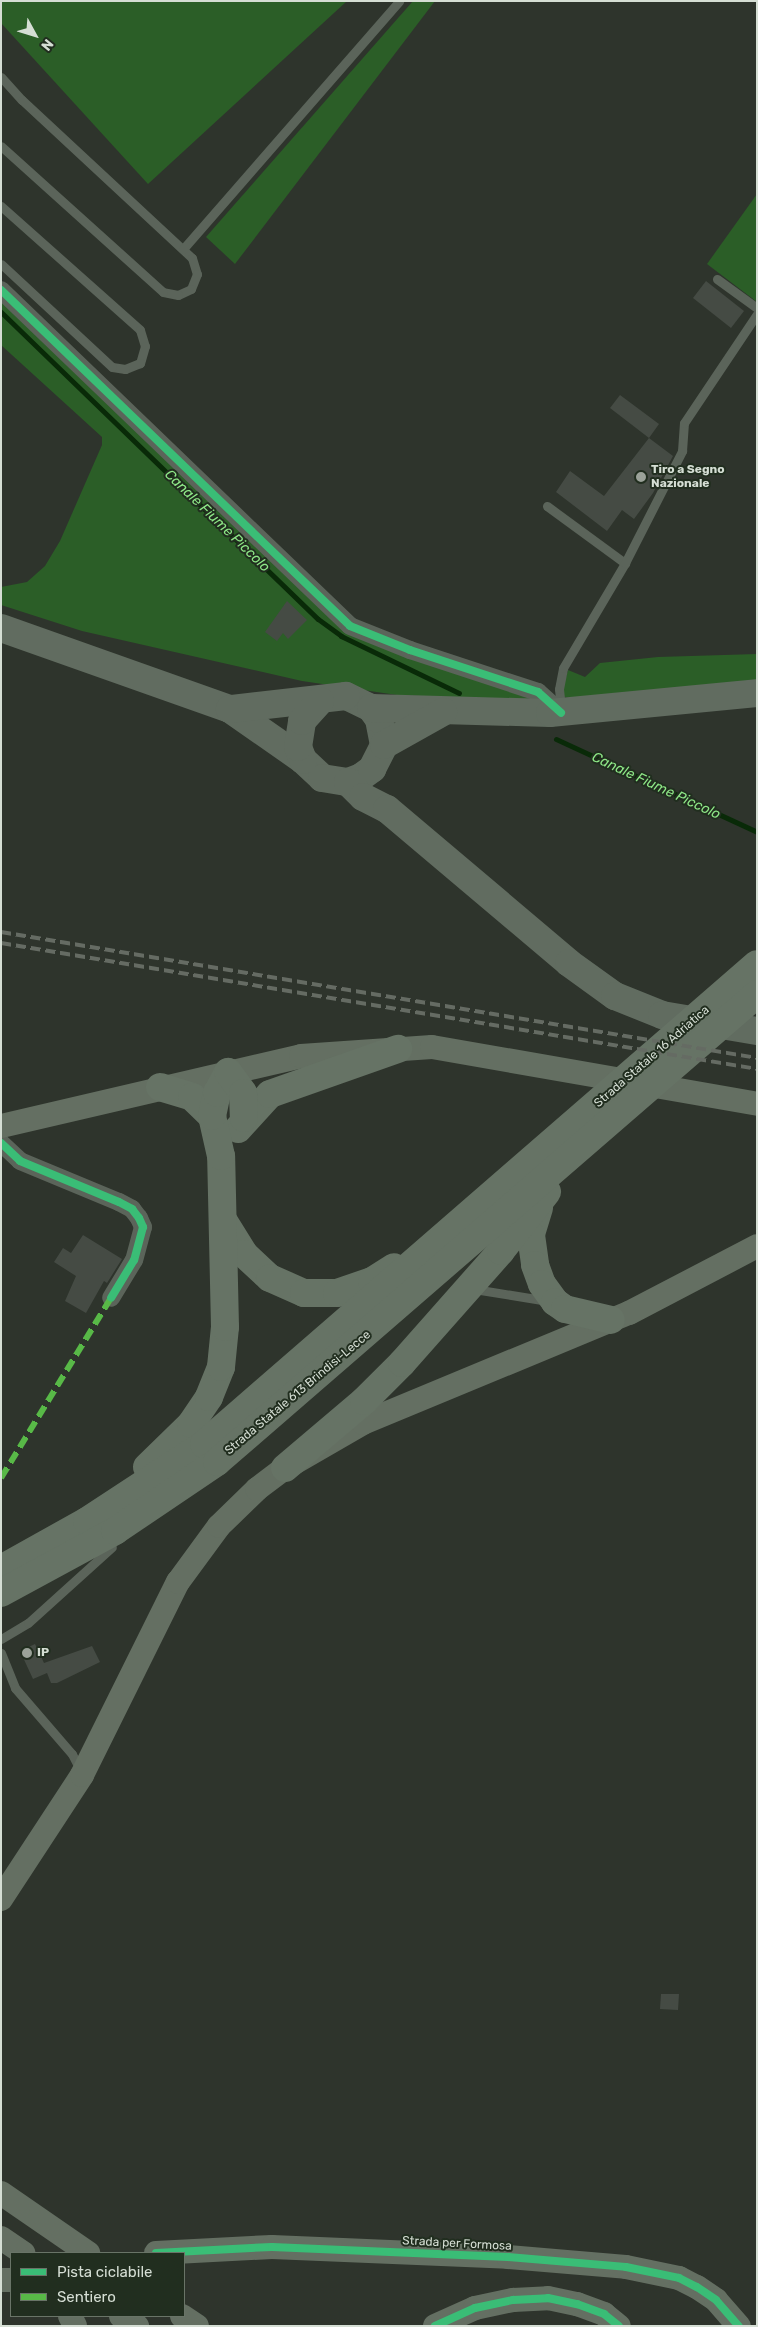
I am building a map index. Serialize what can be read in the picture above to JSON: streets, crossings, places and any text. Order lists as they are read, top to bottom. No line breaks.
{"streets":{"highway":["Strada Statale 16 Adriatica","Strada Statale 613 Brindisi-Lecce"],"main road":["Strada per Formosa"]},"crossings":[["Strada Statale 16 Adriatica","Strada Statale 613 Brindisi-Lecce"]],"water":["Canale Fiume Piccolo"],"places":["Tiro a Segno Nazionale","IP"],"legend":["Pista ciclabile","Sentiero"],"north":"bottom right"}
